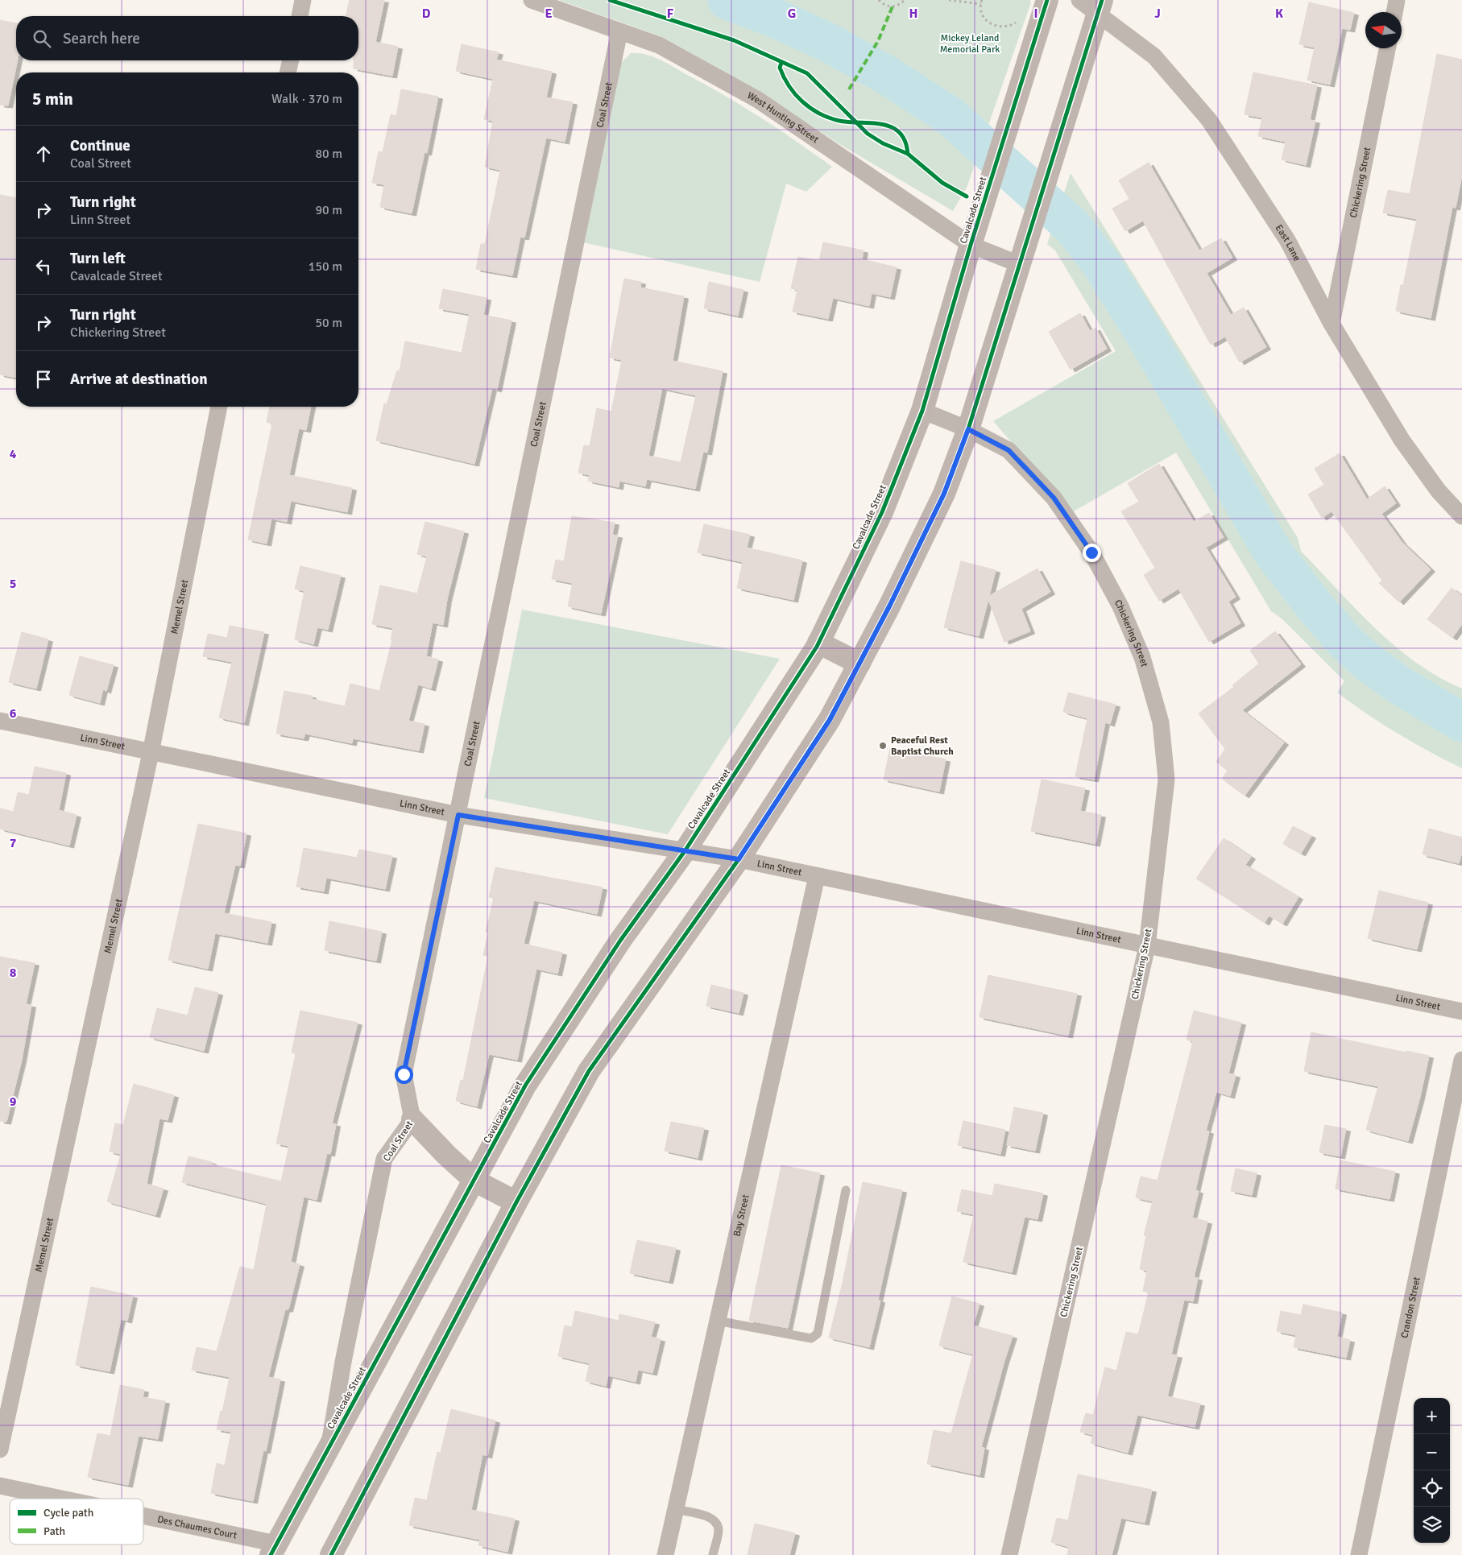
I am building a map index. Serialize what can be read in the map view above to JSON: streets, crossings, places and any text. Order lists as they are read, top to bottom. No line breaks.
{"streets":{"main road":["Cavalcade Street"],"street":["Coal Street","West Hunting Street","Chickering Street","East Lane","Memel Street","Linn Street","Bay Street","Crandon Street","Des Chaumes Court"]},"crossings":[["Coal Street","West Hunting Street"],["Coal Street","Cavalcade Street"],["Coal Street","Linn Street"],["West Hunting Street","Cavalcade Street"],["Chickering Street","Cavalcade Street"],["Chickering Street","East Lane"],["Chickering Street","Linn Street"],["Cavalcade Street","Linn Street"],["Cavalcade Street","Des Chaumes Court"],["Memel Street","Linn Street"],["Linn Street","Bay Street"]],"parks":["Mickey Leland Memorial Park"],"places":["Peaceful Rest Baptist Church"],"legend":["Cycle path","Path"],"north":"left","page":{"search":"Search here","heading":["5 min","Walk · 370 m"],"list":[["Continue","Coal Street","80 m"],["Turn right","Linn Street","90 m"],["Turn left","Cavalcade Street","150 m"],["Turn right","Chickering Street","50 m"],"Arrive at destination"],"map_buttons":["+","−"]},"grid":{"columns":["D","E","F","G","H","I","J","K"],"rows":["4","5","6","7","8","9"]}}
